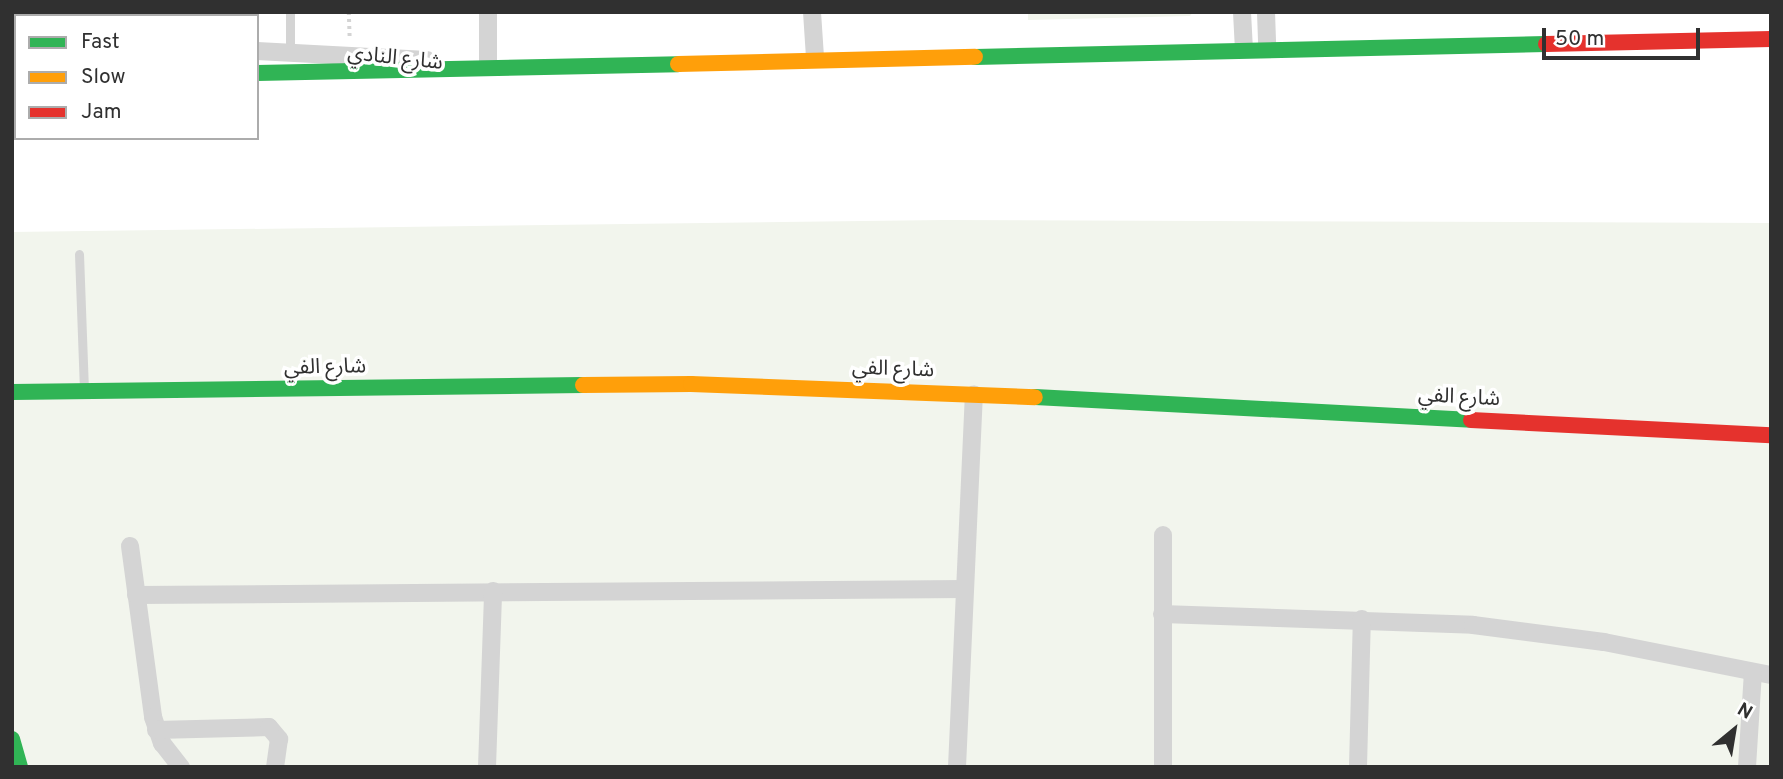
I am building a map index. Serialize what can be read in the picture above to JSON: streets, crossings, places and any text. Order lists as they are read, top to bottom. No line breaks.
{"streets":{"street":["شارع النادي","شارع الفي"]},"legend":["Fast","Slow","Jam"],"scale_bar":"50 m","north":"top right"}
